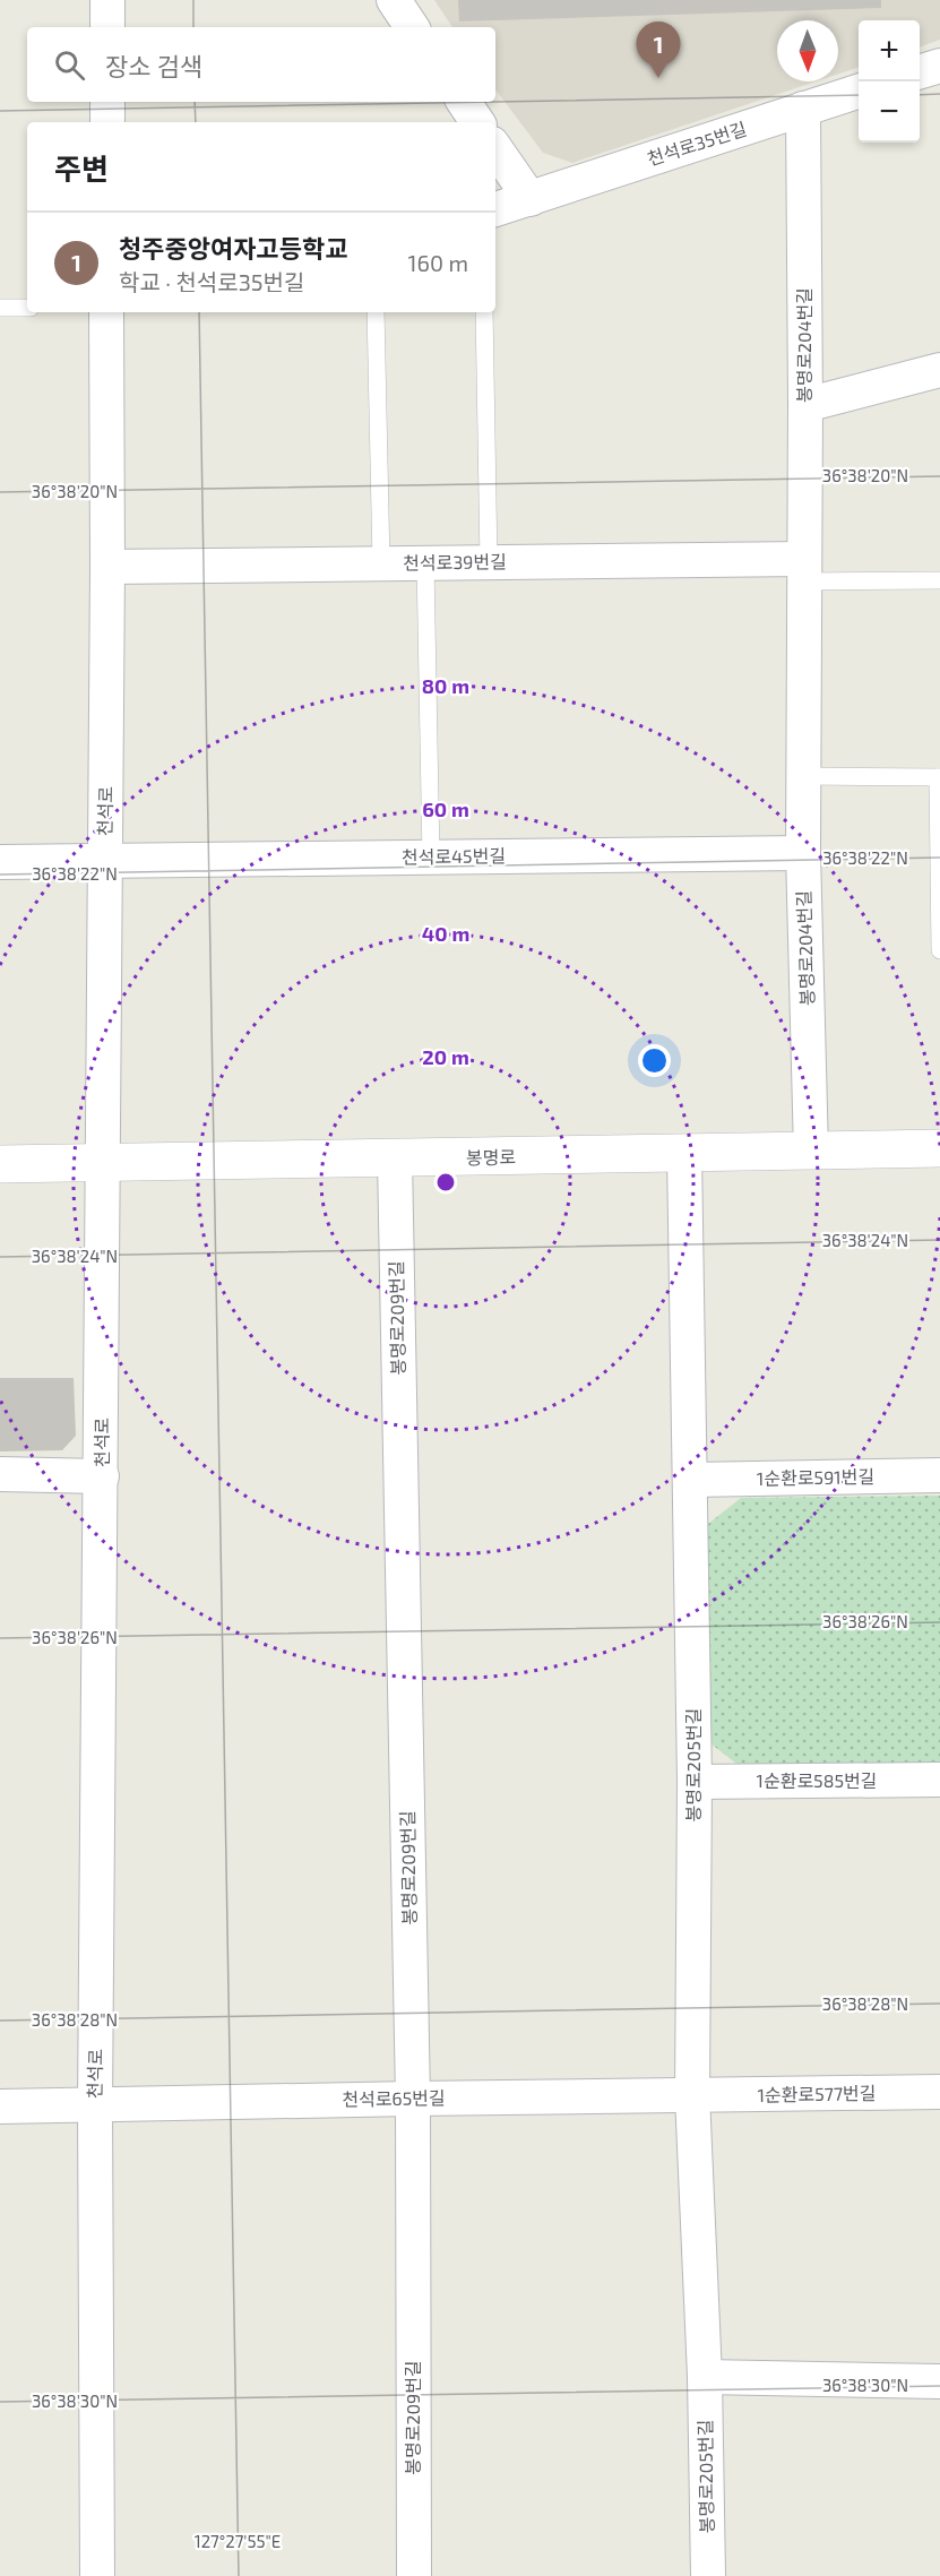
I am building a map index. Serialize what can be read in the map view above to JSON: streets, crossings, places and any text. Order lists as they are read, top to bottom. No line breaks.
{"streets":{"street":["천석로35번길","봉명로204번길","천석로39번길","천석로","천석로45번길","봉명로","봉명로209번길","1순환로591번길","봉명로205번길","1순환로585번길","1순환로577번길","천석로65번길"]},"crossings":[["천석로35번길","봉명로204번길"],["봉명로204번길","천석로39번길"],["봉명로204번길","천석로45번길"],["봉명로204번길","봉명로"],["천석로39번길","천석로"],["천석로","천석로45번길"],["천석로","봉명로"],["천석로","천석로65번길"],["봉명로","봉명로209번길"],["봉명로","봉명로205번길"],["봉명로209번길","천석로65번길"],["1순환로591번길","봉명로205번길"],["봉명로205번길","1순환로585번길"],["봉명로205번길","1순환로577번길"],["봉명로205번길","천석로65번길"],["1순환로577번길","천석로65번길"]],"north":"bottom","page":{"map_buttons":["+","−"],"pins":"1","search":"장소 검색","heading":"주변","list":[{"mark":"1","name":"청주중앙여자고등학교","note":"학교 · 천석로35번길","value":"160 m"}]},"coordinates":["36°38'20\"N","36°38'22\"N","36°38'24\"N","36°38'26\"N","36°38'28\"N","36°38'30\"N","127°27'55\"E"],"rings":["80 m","60 m","40 m","20 m"]}
